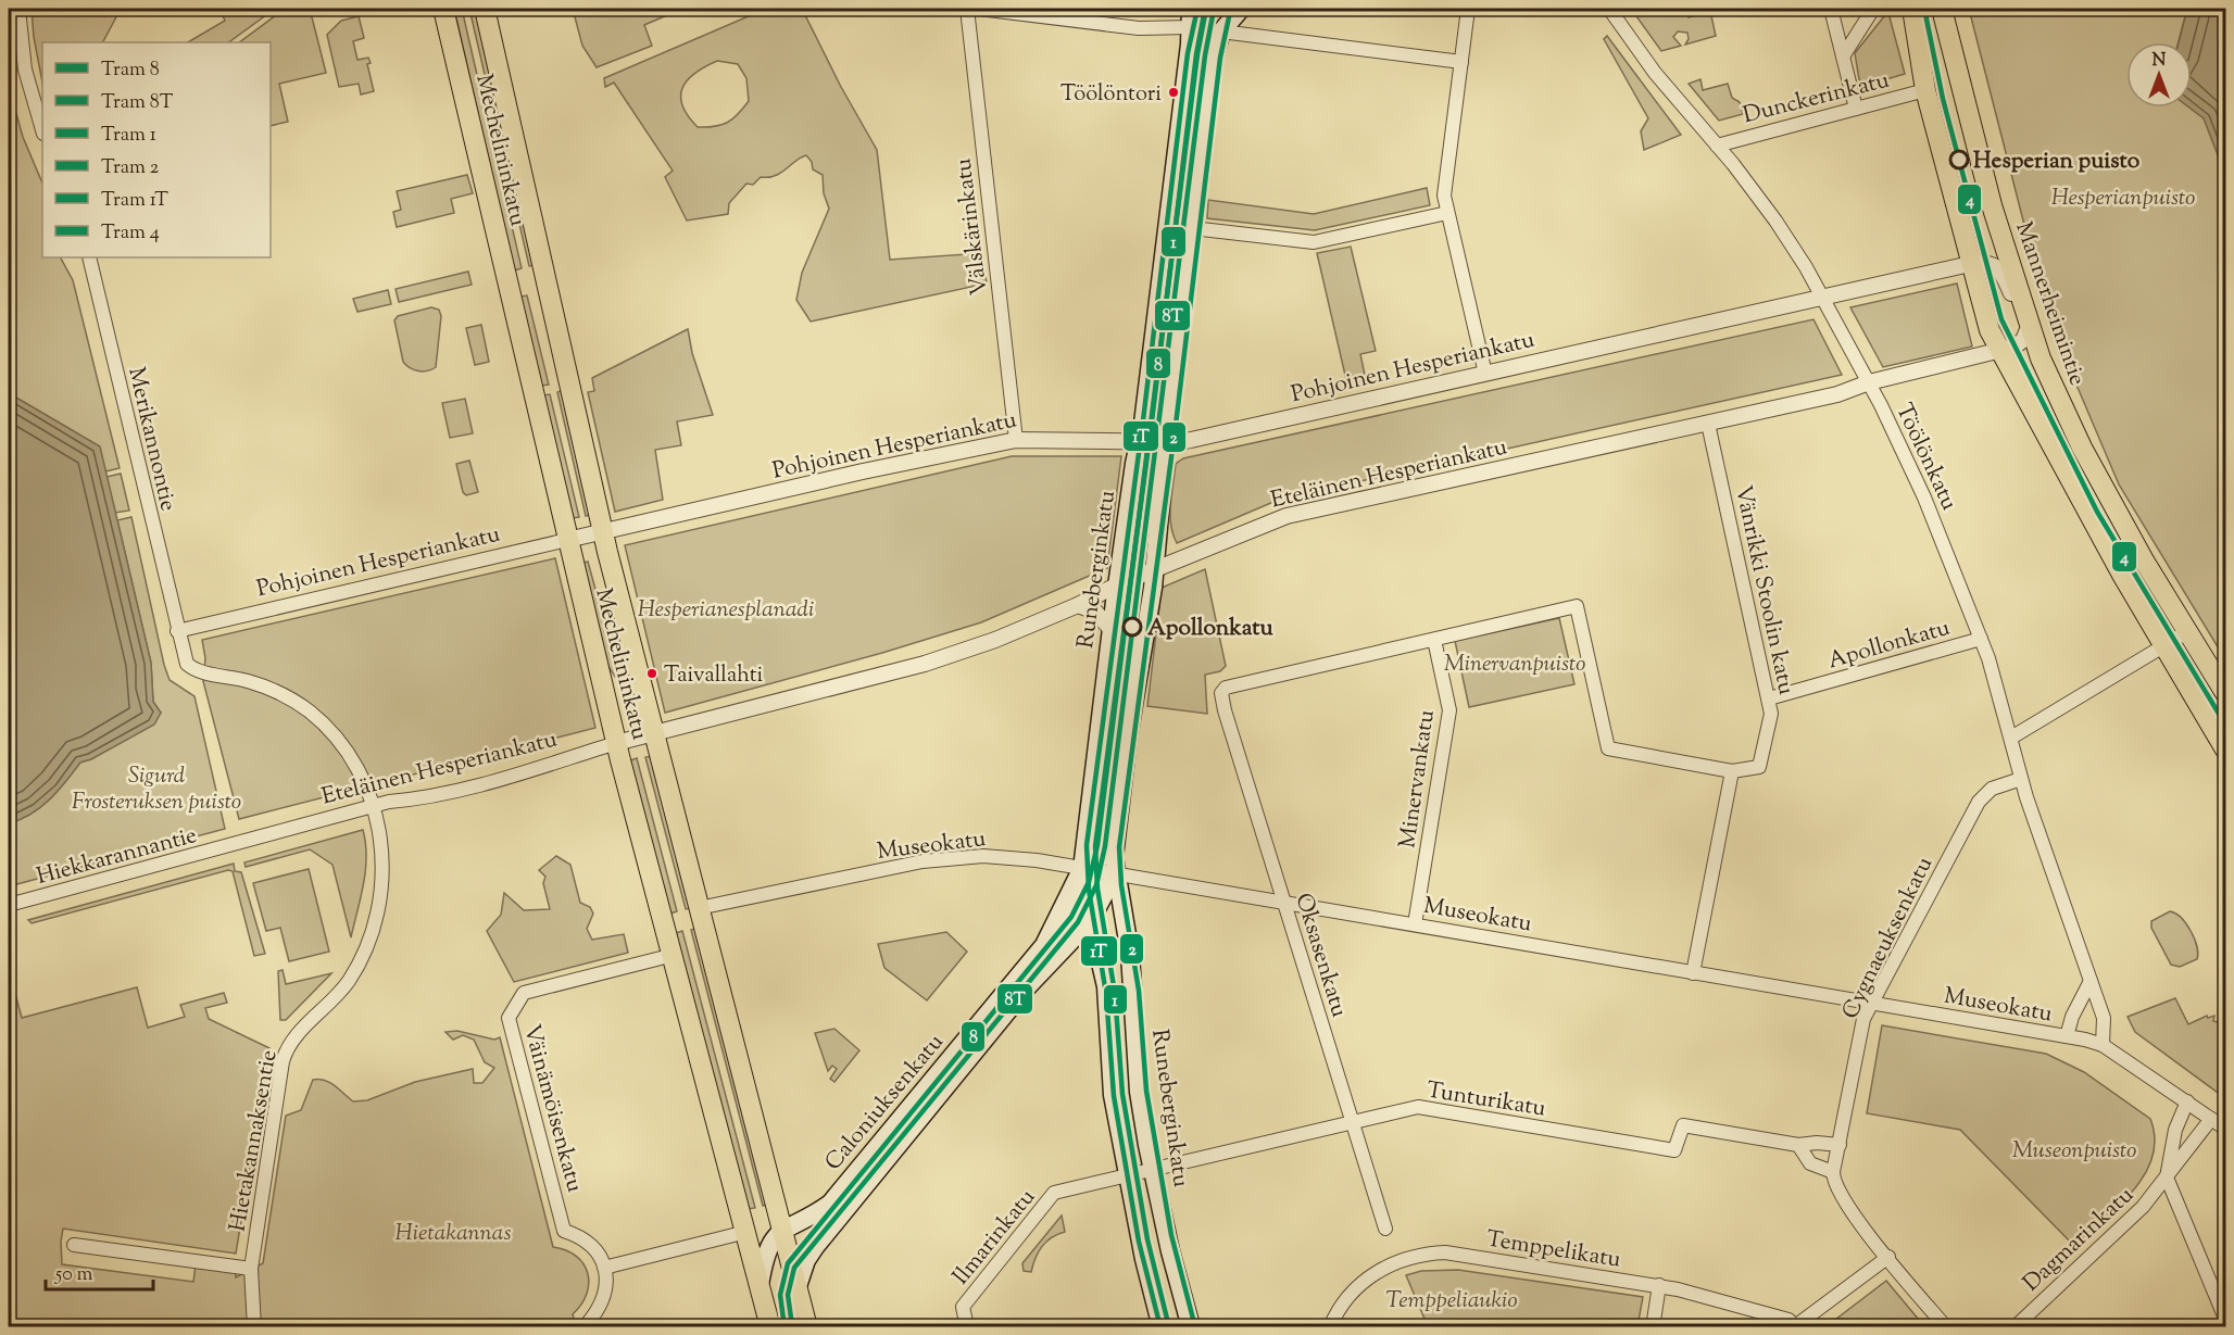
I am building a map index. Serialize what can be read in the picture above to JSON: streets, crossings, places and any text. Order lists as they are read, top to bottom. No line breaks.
{"streets":{"main road":["Mechelininkatu","Mannerheimintie","Runeberginkatu","Caloniuksenkatu"],"street":["Dunckerinkatu","Välskärinkatu","Pohjoinen Hesperiankatu","Merikannontie","Töölönkatu","Eteläinen Hesperiankatu","Vänrikki Stoolin katu","Apollonkatu","Minervankatu","Museokatu","Hiekkarannantie","Cygnaeuksenkatu","Oksasenkatu","Tunturikatu","Väinämöisenkatu","Hietakannaksentie","Ilmarinkatu","Dagmarinkatu","Temppelikatu"]},"crossings":[["Dunckerinkatu","Töölönkatu"],["Mechelininkatu","Pohjoinen Hesperiankatu"],["Mechelininkatu","Eteläinen Hesperiankatu"],["Mechelininkatu","Museokatu"],["Mechelininkatu","Caloniuksenkatu"],["Mechelininkatu","Väinämöisenkatu"],["Välskärinkatu","Pohjoinen Hesperiankatu"],["Mannerheimintie","Pohjoinen Hesperiankatu"],["Mannerheimintie","Eteläinen Hesperiankatu"],["Pohjoinen Hesperiankatu","Merikannontie"],["Pohjoinen Hesperiankatu","Töölönkatu"],["Pohjoinen Hesperiankatu","Eteläinen Hesperiankatu"],["Pohjoinen Hesperiankatu","Runeberginkatu"],["Pohjoinen Hesperiankatu","Hietakannaksentie"],["Merikannontie","Hietakannaksentie"],["Töölönkatu","Eteläinen Hesperiankatu"],["Töölönkatu","Apollonkatu"],["Töölönkatu","Museokatu"],["Töölönkatu","Cygnaeuksenkatu"],["Eteläinen Hesperiankatu","Runeberginkatu"],["Eteläinen Hesperiankatu","Vänrikki Stoolin katu"],["Eteläinen Hesperiankatu","Hiekkarannantie"],["Eteläinen Hesperiankatu","Hietakannaksentie"],["Runeberginkatu","Museokatu"],["Runeberginkatu","Tunturikatu"],["Runeberginkatu","Caloniuksenkatu"],["Runeberginkatu","Ilmarinkatu"],["Vänrikki Stoolin katu","Apollonkatu"],["Minervankatu","Museokatu"],["Minervankatu","Oksasenkatu"],["Museokatu","Cygnaeuksenkatu"],["Museokatu","Oksasenkatu"],["Museokatu","Caloniuksenkatu"],["Museokatu","Dagmarinkatu"],["Cygnaeuksenkatu","Tunturikatu"],["Oksasenkatu","Tunturikatu"],["Tunturikatu","Ilmarinkatu"]],"parks":["Hesperianpuisto","Hesperianesplanadi","Minervanpuisto","Sigurd Frosteruksen puisto","Museonpuisto","Hietakannas","Temppeliaukio"],"places":["Töölöntori","Hesperian puisto","Apollonkatu","Taivallahti"],"lines":["tram line 8","tram line 1","tram line 1T","tram line 4","tram line 8T","tram line 2"],"legend":["Tram 8","Tram 8T","Tram 1","Tram 2","Tram 1T","Tram 4"],"scale_bar":"50 m","north":"top"}
